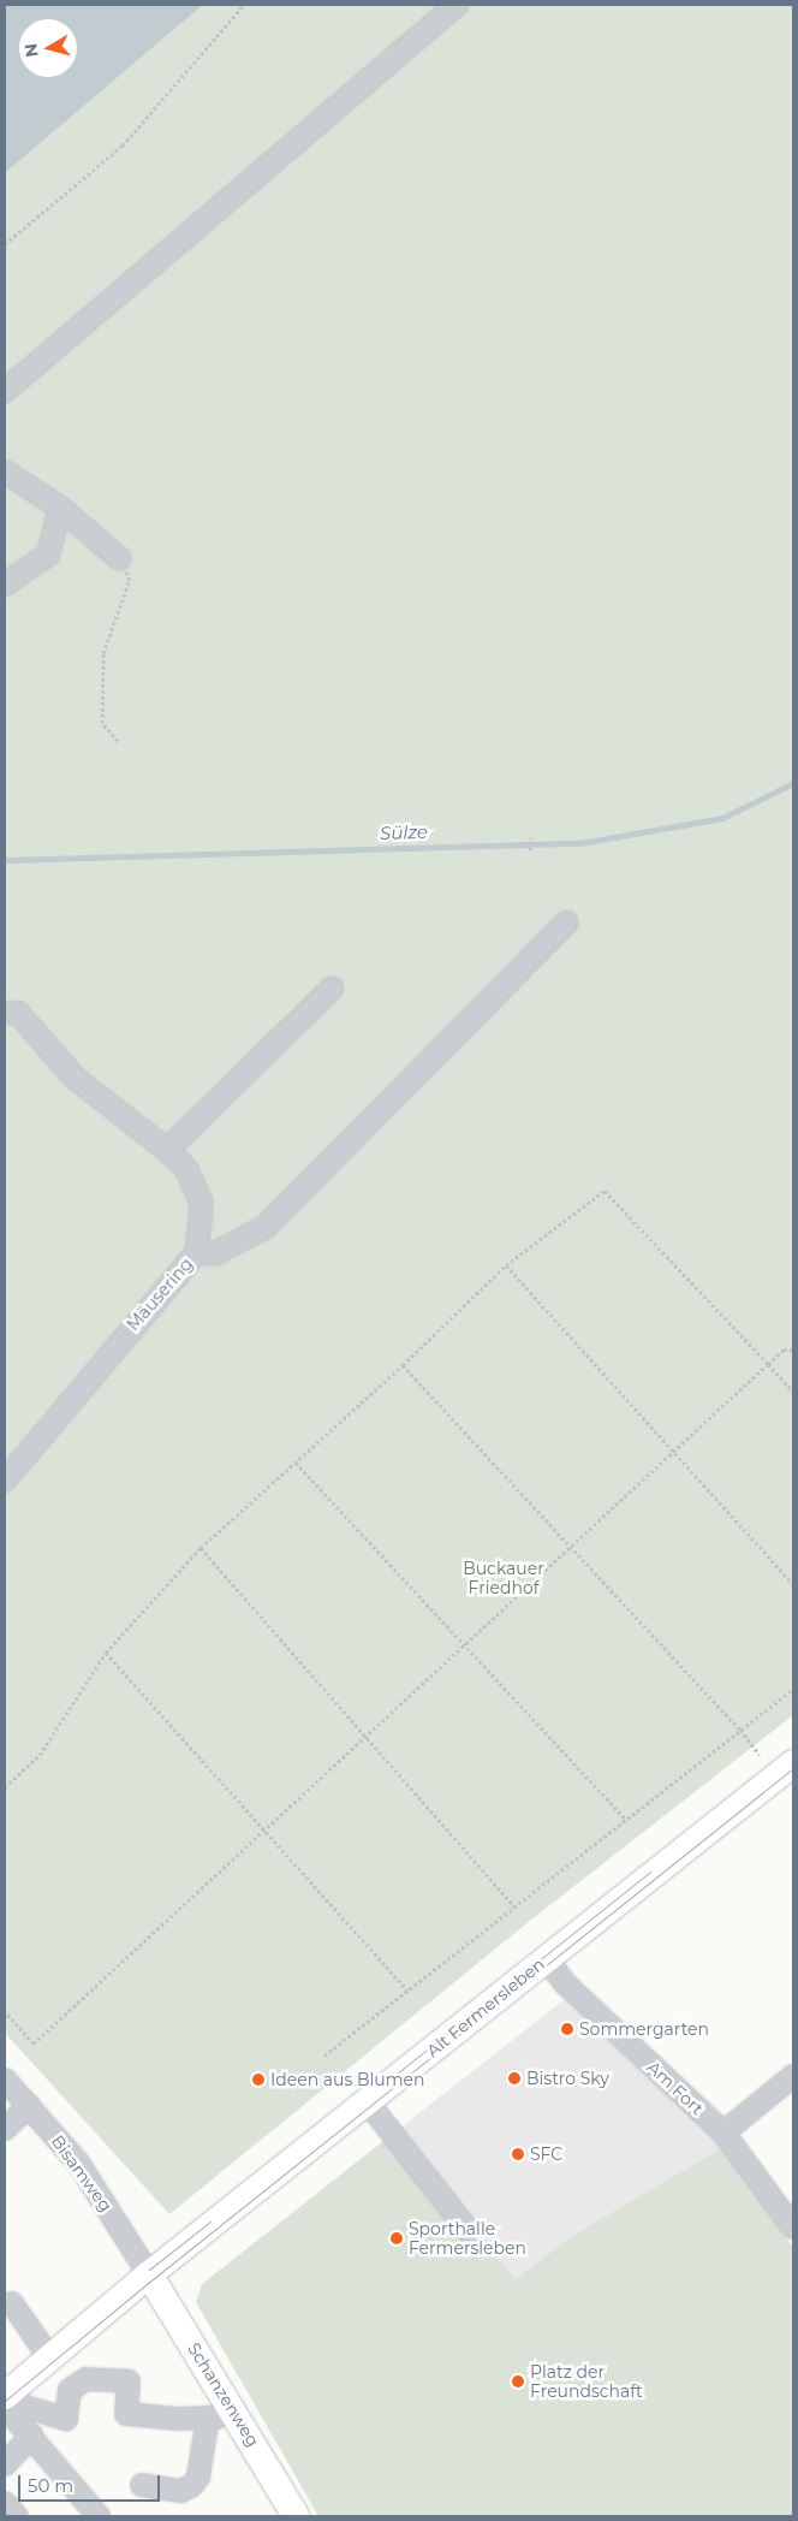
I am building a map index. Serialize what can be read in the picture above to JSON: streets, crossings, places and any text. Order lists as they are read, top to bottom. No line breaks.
{"streets":{"main road":["Alt Fermersleben","Schanzenweg"],"street":["Mäusering","Am Fort","Bisamweg"]},"crossings":[["Alt Fermersleben","Am Fort"],["Alt Fermersleben","Bisamweg"],["Alt Fermersleben","Schanzenweg"],["Bisamweg","Schanzenweg"]],"water":["Sülze"],"parks":["Buckauer Friedhof"],"places":["Sommergarten","Bistro Sky","Ideen aus Blumen","SFC","Sporthalle Fermersleben","Platz der Freundschaft"],"scale_bar":"50 m","north":"left"}
